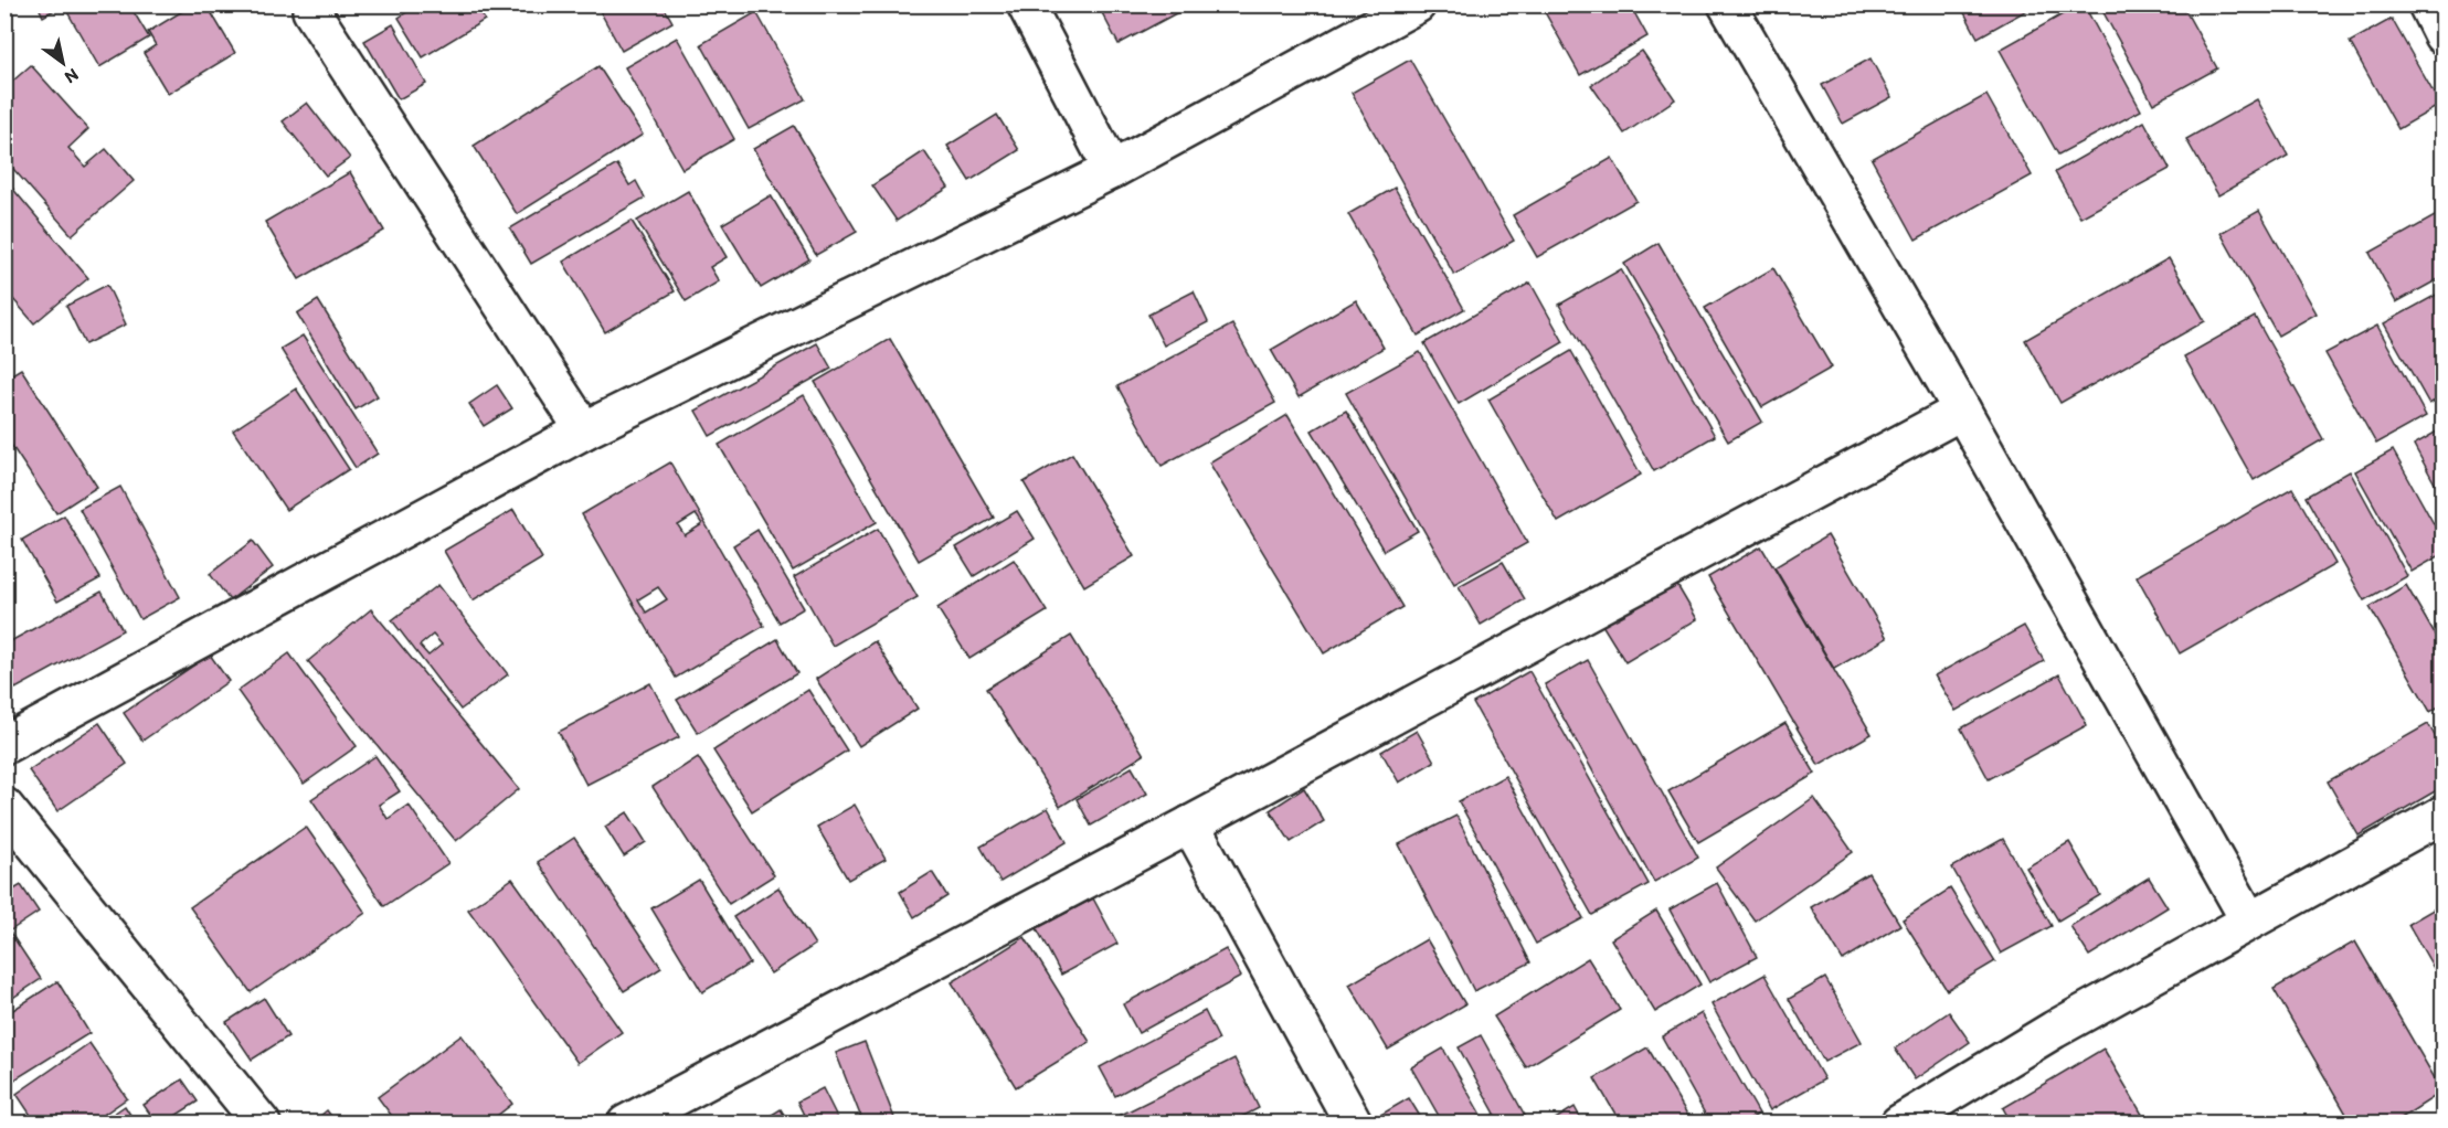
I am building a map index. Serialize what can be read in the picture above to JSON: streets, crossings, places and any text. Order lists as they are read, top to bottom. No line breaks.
{"north":"bottom right"}
